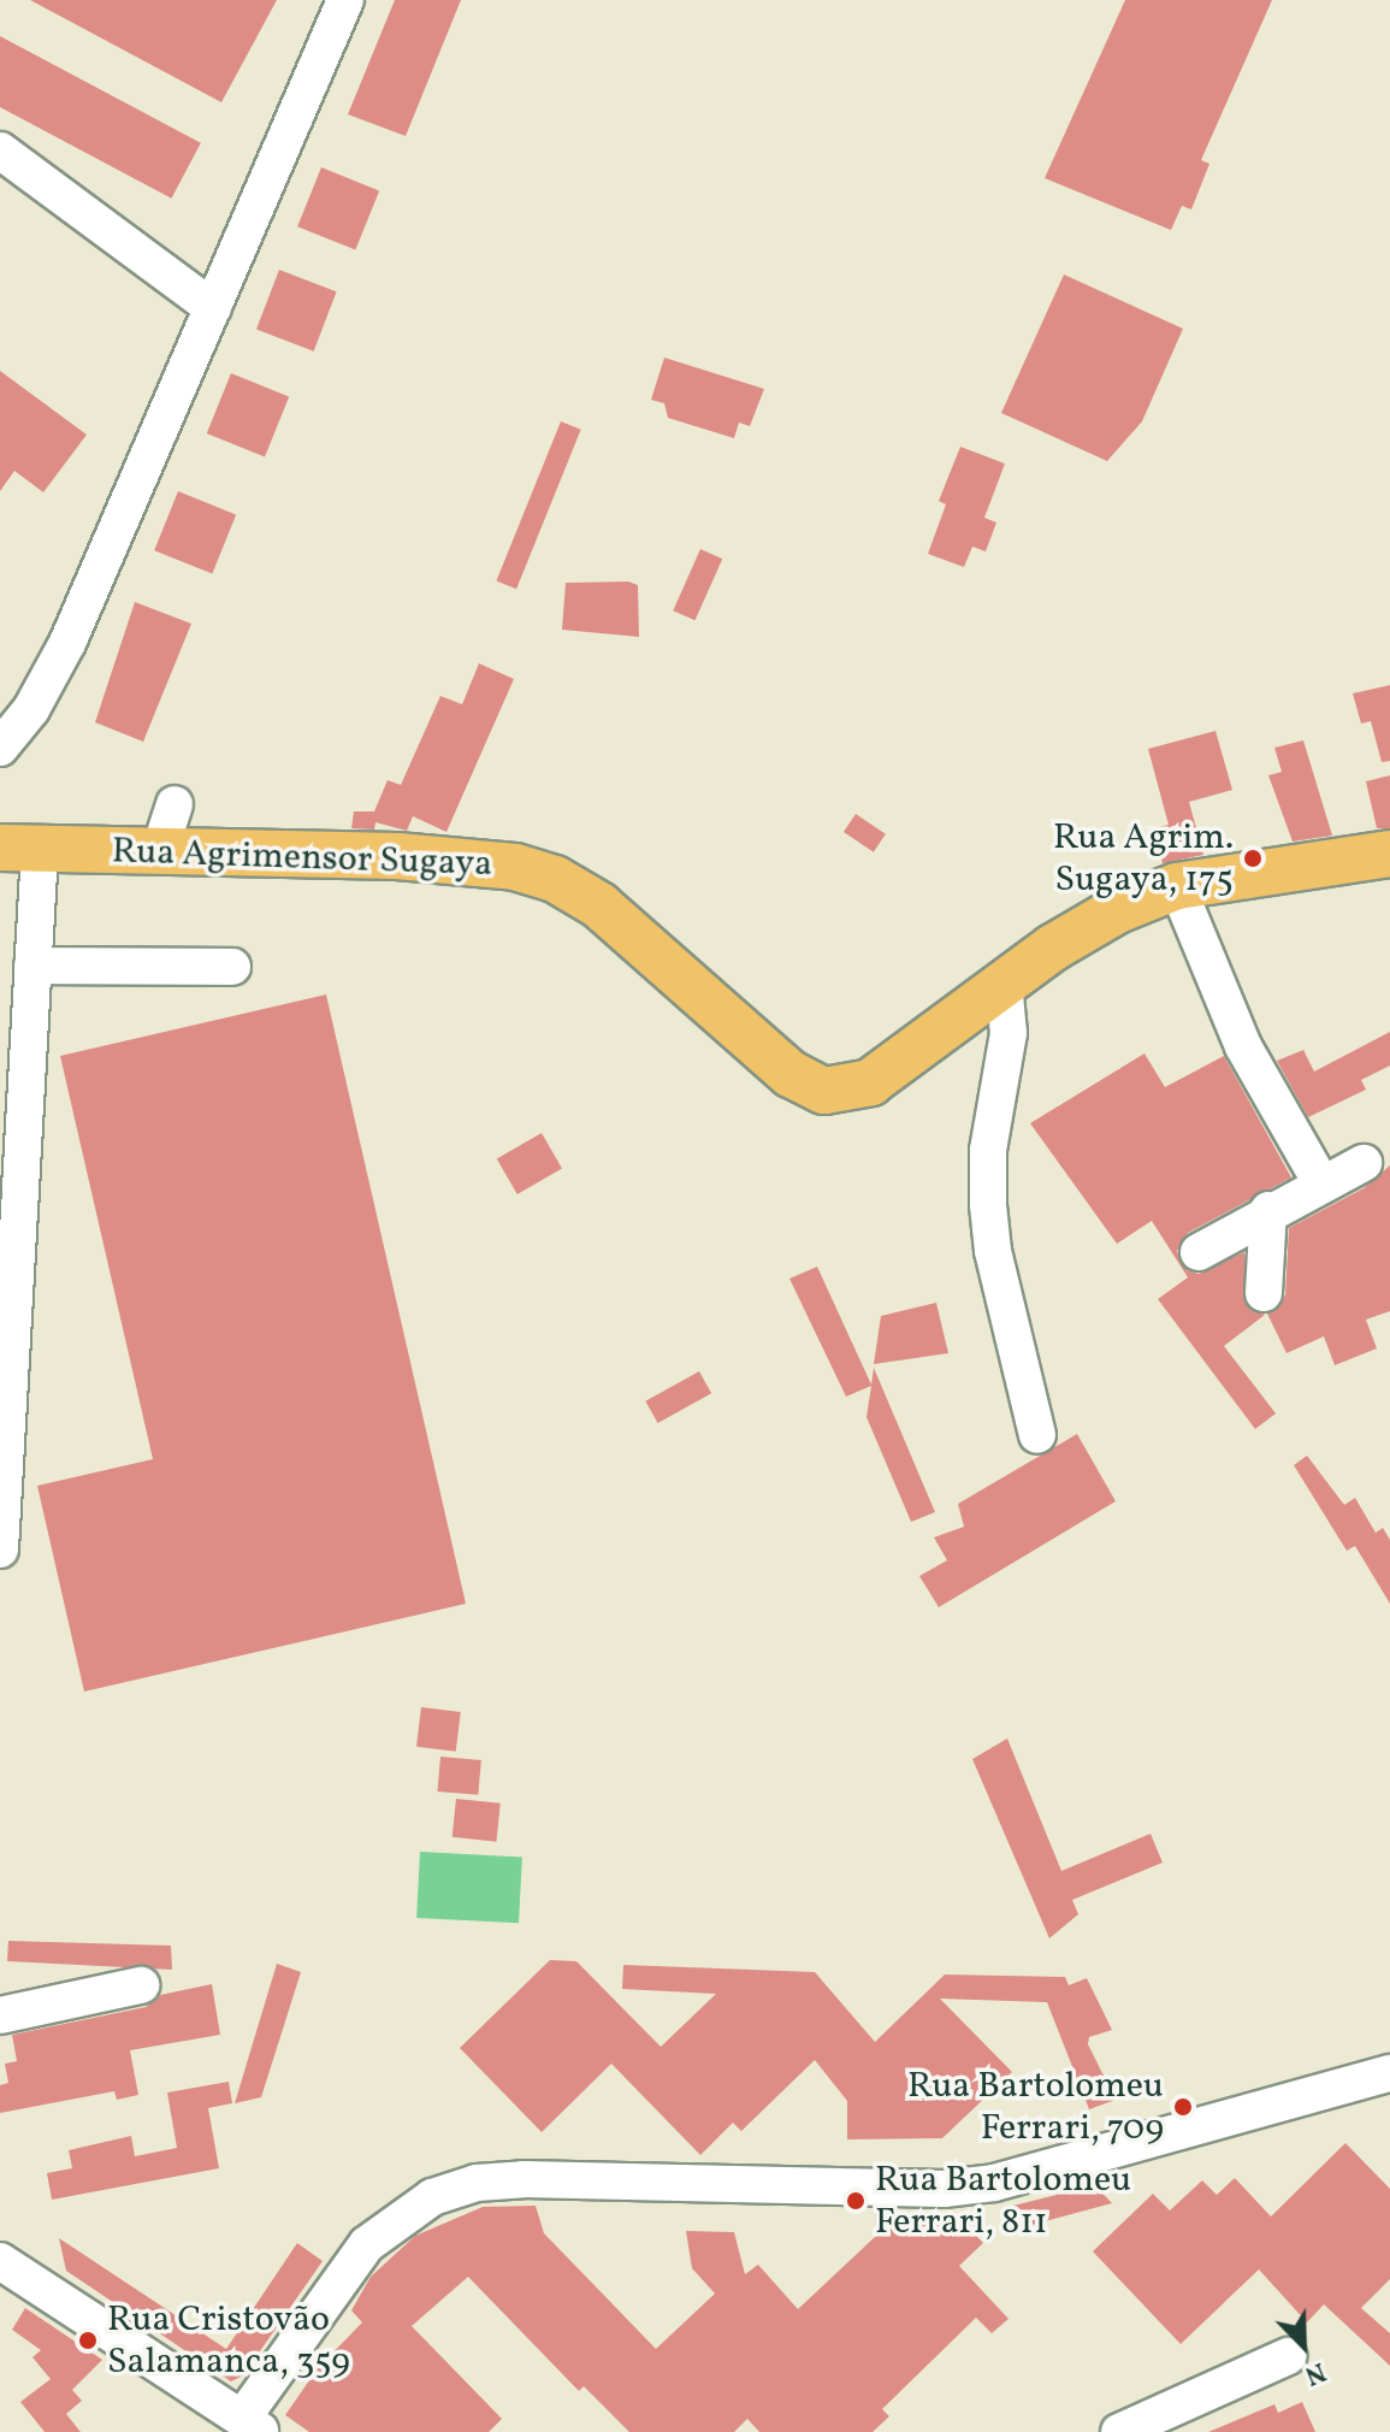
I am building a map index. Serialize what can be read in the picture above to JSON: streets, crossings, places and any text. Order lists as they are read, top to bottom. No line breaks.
{"streets":{"main road":["Rua Agrimensor Sugaya"]},"places":["Rua Agrim. Sugaya, 175","Rua Bartolomeu Ferrari, 709","Rua Bartolomeu Ferrari, 811","Rua Cristovão Salamanca, 359"],"north":"bottom right"}
